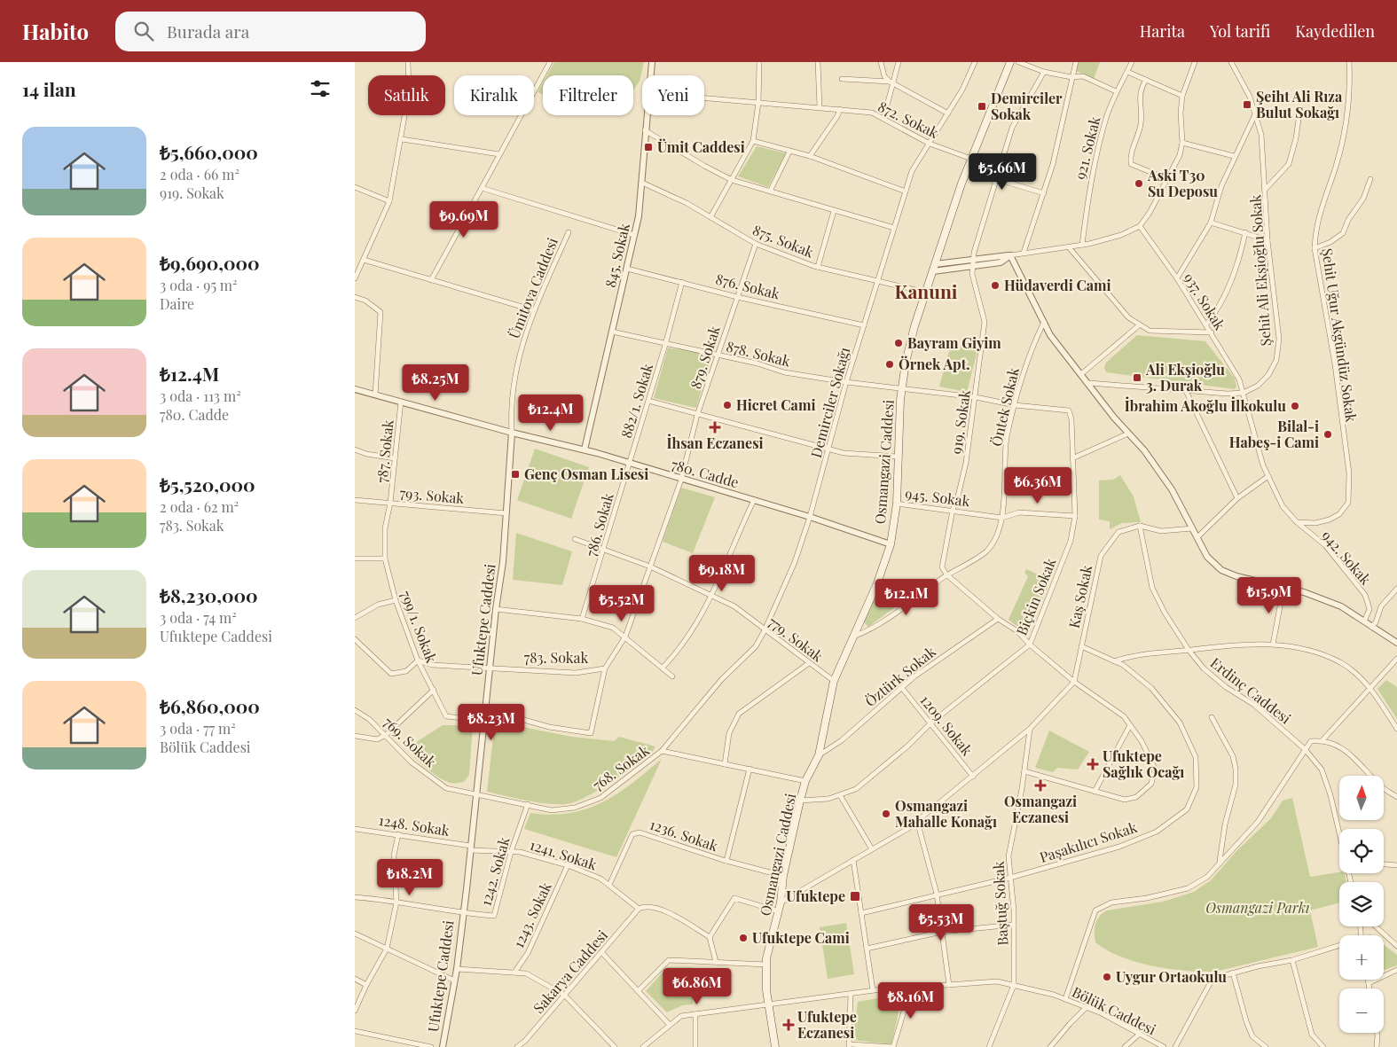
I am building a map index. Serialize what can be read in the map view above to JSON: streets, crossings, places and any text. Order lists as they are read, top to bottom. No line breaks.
{"streets":{"main road":["Osmangazi Caddesi"],"street":["872. Sokak","921. Sokak","875. Sokak","845. Sokak","Şehit Ali Ekşioğlu Sokak","876. Sokak","Ümitova Caddesi","937. Sokak","Şehit Uğur Akgündüz Sokak","878. Sokak","879. Sokak","882/1. Sokak","Demirciler Sokağı","Öntek Sokak","919. Sokak","787. Sokak","780. Cadde","793. Sokak","945. Sokak","786. Sokak","942. Sokak","Biçkin Sokak","Kaş Sokak","Ufuktepe Caddesi","799/1. Sokak","779. Sokak","783. Sokak","Öztürk Sokak","Erdinç Caddesi","1209. Sokak","769. Sokak","768. Sokak","1248. Sokak","1236. Sokak","Paşakılıcı Sokak","1241. Sokak","1242. Sokak","Baştuğ Sokak","1243. Sokak","Sakarya Caddesi","Bölük Caddesi"]},"crossings":[["872. Sokak","Demirciler Sokağı"],["872. Sokak","Osmangazi Caddesi"],["875. Sokak","845. Sokak"],["875. Sokak","879. Sokak"],["875. Sokak","Demirciler Sokağı"],["875. Sokak","Osmangazi Caddesi"],["845. Sokak","876. Sokak"],["845. Sokak","878. Sokak"],["845. Sokak","780. Cadde"],["Şehit Ali Ekşioğlu Sokak","937. Sokak"],["Şehit Ali Ekşioğlu Sokak","942. Sokak"],["876. Sokak","879. Sokak"],["876. Sokak","882/1. Sokak"],["876. Sokak","Demirciler Sokağı"],["Ümitova Caddesi","780. Cadde"],["Ümitova Caddesi","Ufuktepe Caddesi"],["937. Sokak","942. Sokak"],["Şehit Uğur Akgündüz Sokak","942. Sokak"],["878. Sokak","879. Sokak"],["878. Sokak","882/1. Sokak"],["878. Sokak","Demirciler Sokağı"],["878. Sokak","Öntek Sokak"],["878. Sokak","919. Sokak"],["878. Sokak","Osmangazi Caddesi"],["878. Sokak","Biçkin Sokak"],["879. Sokak","780. Cadde"],["879. Sokak","783. Sokak"],["882/1. Sokak","780. Cadde"],["882/1. Sokak","786. Sokak"],["Demirciler Sokağı","780. Cadde"],["Demirciler Sokağı","779. Sokak"],["Demirciler Sokağı","768. Sokak"],["Öntek Sokak","919. Sokak"],["Öntek Sokak","Osmangazi Caddesi"],["Öntek Sokak","945. Sokak"],["Öntek Sokak","Biçkin Sokak"],["919. Sokak","945. Sokak"],["787. Sokak","780. Cadde"],["787. Sokak","793. Sokak"],["787. Sokak","799/1. Sokak"],["Osmangazi Caddesi","780. Cadde"],["Osmangazi Caddesi","945. Sokak"],["Osmangazi Caddesi","Biçkin Sokak"],["Osmangazi Caddesi","779. Sokak"],["Osmangazi Caddesi","Öztürk Sokak"],["Osmangazi Caddesi","768. Sokak"],["Osmangazi Caddesi","1236. Sokak"],["Osmangazi Caddesi","Bölük Caddesi"],["780. Cadde","786. Sokak"],["780. Cadde","Ufuktepe Caddesi"],["780. Cadde","783. Sokak"],["793. Sokak","Ufuktepe Caddesi"],["793. Sokak","799/1. Sokak"],["786. Sokak","779. Sokak"],["Biçkin Sokak","1209. Sokak"],["Kaş Sokak","Erdinç Caddesi"],["Kaş Sokak","Paşakılıcı Sokak"],["Ufuktepe Caddesi","799/1. Sokak"],["Ufuktepe Caddesi","783. Sokak"],["Ufuktepe Caddesi","769. Sokak"],["Ufuktepe Caddesi","768. Sokak"],["Ufuktepe Caddesi","1248. Sokak"],["Ufuktepe Caddesi","1241. Sokak"],["Ufuktepe Caddesi","1242. Sokak"],["799/1. Sokak","783. Sokak"],["779. Sokak","783. Sokak"],["Öztürk Sokak","1209. Sokak"],["769. Sokak","768. Sokak"],["768. Sokak","1242. Sokak"],["1248. Sokak","1241. Sokak"],["1236. Sokak","1241. Sokak"],["Paşakılıcı Sokak","Baştuğ Sokak"],["1241. Sokak","1242. Sokak"],["1241. Sokak","1243. Sokak"],["1241. Sokak","Sakarya Caddesi"],["Baştuğ Sokak","Bölük Caddesi"]],"districts":["Kanuni"],"parks":["Osmangazi Parkı"],"places":{"transit":["Şeiht Ali Rıza Bulut Sokağı","Demirciler Sokak","Ümit Caddesi","Ali Ekşioğlu 3. Durak","Genç Osman Lisesi","Ufuktepe"],"other":["Aski T30 Su Deposu","Hüdaverdi Cami","Bayram Giyim","Örnek Apt.","Hicret Cami","İbrahim Akoğlu İlkokulu","Bilal-i Habeş-i Cami","Osmangazi Mahalle Konağı","Ufuktepe Cami","Uygur Ortaokulu"],"health":["İhsan Eczanesi","Ufuktepe Sağlık Ocağı","Osmangazi Eczanesi","Ufuktepe Eczanesi"]},"north":"top","page":{"header":"Habito","search":"Burada ara","nav":["Harita","Yol tarifi","Kaydedilen"],"heading":"14 ilan","chip":["Satılık","Kiralık","Filtreler","Yeni"],"list":[{"name":"₺5,660,000","note":"2 oda · 66 m² · 919. Sokak"},{"name":"₺9,690,000","note":"3 oda · 95 m² · Daire"},{"name":"₺12.4M","note":"3 oda · 113 m² · 780. Cadde"},{"name":"₺5,520,000","note":"2 oda · 62 m² · 783. Sokak"},{"name":"₺8,230,000","note":"3 oda · 74 m² · Ufuktepe Caddesi"},{"name":"₺6,860,000","note":"3 oda · 77 m² · Bölük Caddesi"}],"price":["₺5.66M","₺9.69M","₺8.25M","₺12.4M","₺6.36M","₺9.18M","₺15.9M","₺12.1M","₺5.52M","₺8.23M","₺18.2M","₺5.53M","₺6.86M","₺8.16M"],"map_buttons":["+","−"]}}
